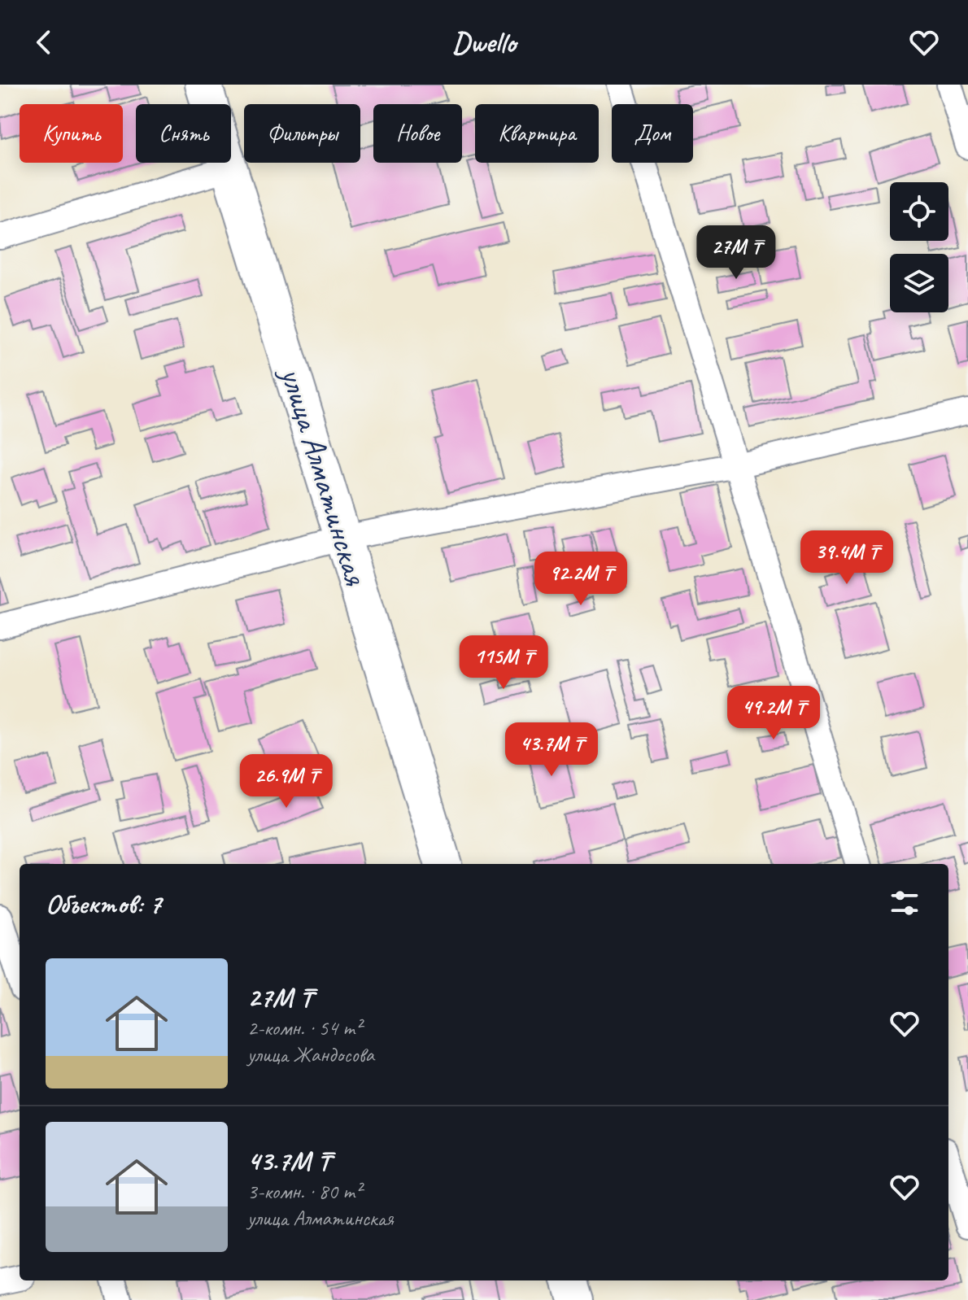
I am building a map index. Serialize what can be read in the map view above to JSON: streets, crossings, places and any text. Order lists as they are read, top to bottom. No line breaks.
{"streets":{"street":["улица Алматинская"]},"page":{"header":"Dwello","chip":["Купить","Снять","Фильтры","Новое","Квартира","Дом"],"price":["27M ₸","39.4M ₸","92.2M ₸","115M ₸","49.2M ₸","43.7M ₸","26.9M ₸"],"heading":"Объектов: 7","list":[{"name":"27M ₸","note":"2-комн. · 54 m² · улица Жандосова"},{"name":"43.7M ₸","note":"3-комн. · 80 m² · улица Алматинская"}]}}
